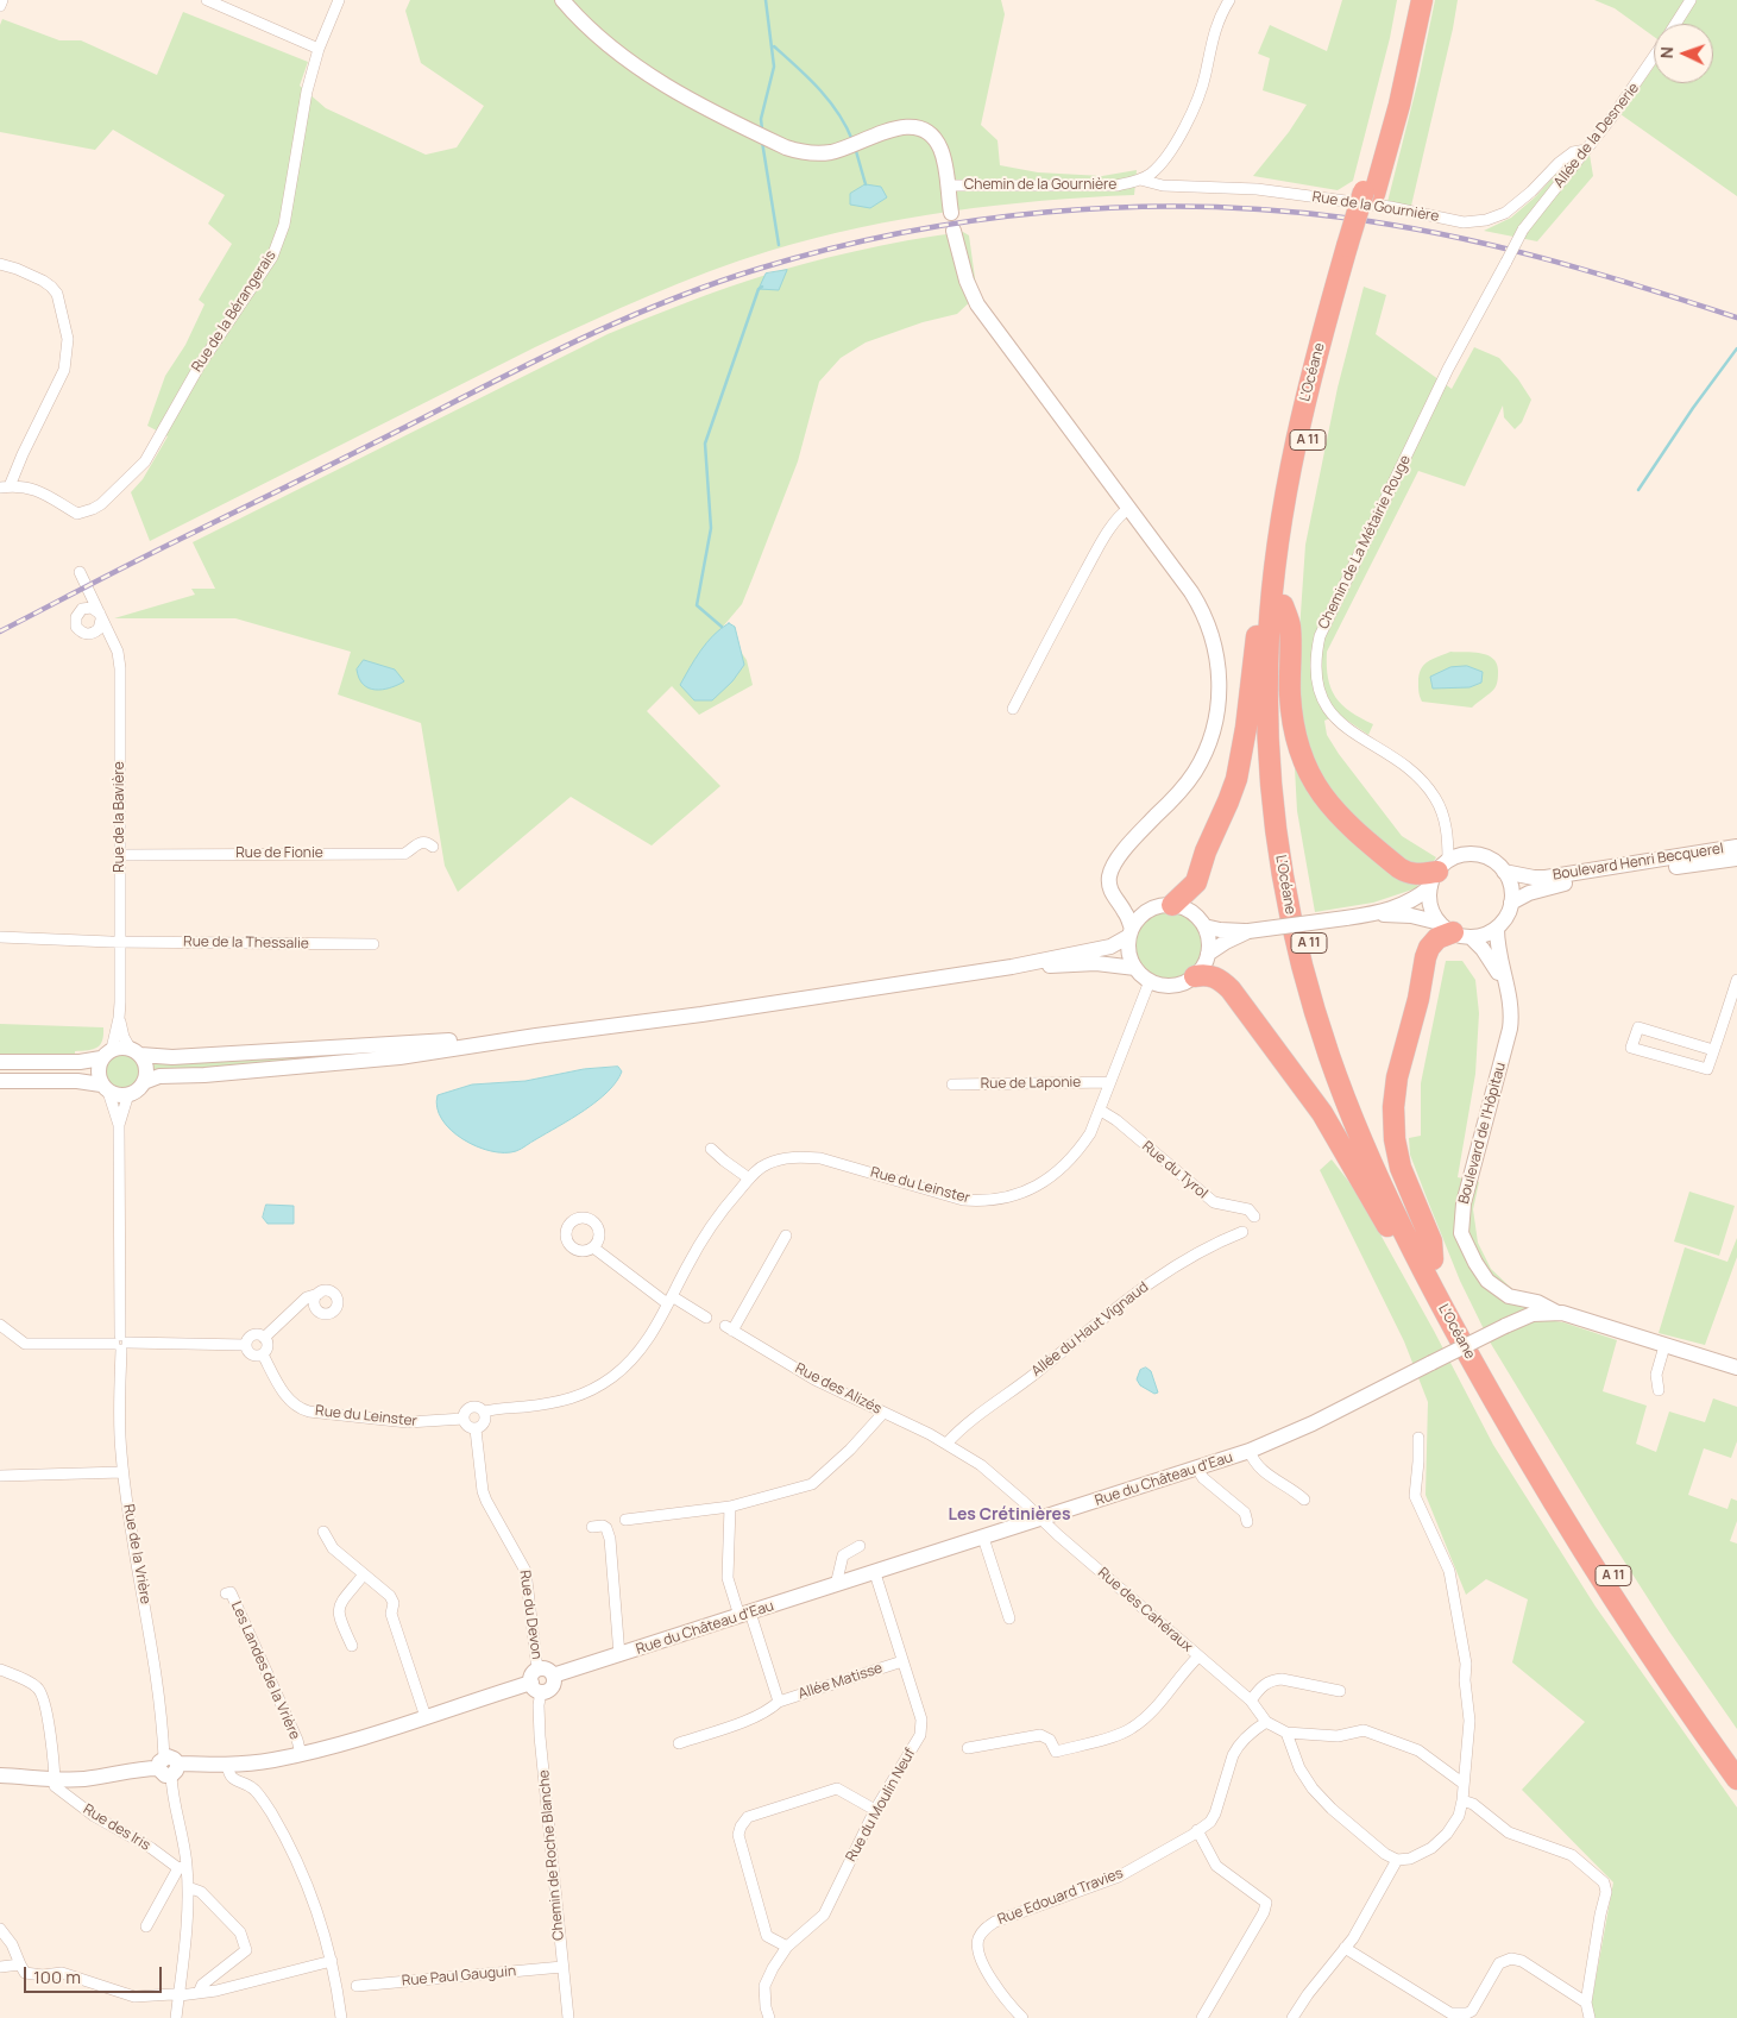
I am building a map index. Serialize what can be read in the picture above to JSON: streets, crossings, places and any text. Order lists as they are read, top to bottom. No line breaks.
{"streets":{"highway":["L’Océane","A 11"],"street":["Allée de la Desnerie","Chemin de la Gournière","Rue de la Gournière","Rue de la Bérangerais","Chemin de La Métairie Rouge","Rue de la Bavière","Rue de Fionie","Boulevard Henri Becquerel","Rue de la Thessalie","Rue de Laponie","Boulevard de l'Hôpitau","Rue du Tyrol","Rue du Leinster","Allée du Haut Vignaud","Rue des Alizés","Rue du Château d'Eau","Rue de la Vrière","Rue des Cahéraux","Rue du Devon","Les Landes de la Vrière","Allée Matisse","Rue du Moulin Neuf","Rue des Iris","Chemin de Roche Blanche","Rue Edouard Travies","Rue Paul Gauguin"]},"crossings":[["Allée de la Desnerie","Rue de la Gournière"],["Allée de la Desnerie","Chemin de La Métairie Rouge"],["Chemin de la Gournière","Rue de la Gournière"],["Chemin de La Métairie Rouge","Boulevard Henri Becquerel"],["Chemin de La Métairie Rouge","Boulevard de l'Hôpitau"],["Rue de la Bavière","Rue de Fionie"],["Rue de la Bavière","Rue de la Thessalie"],["Rue de la Bavière","Rue de la Vrière"],["Boulevard Henri Becquerel","Boulevard de l'Hôpitau"],["Rue de Laponie","Rue du Leinster"],["Boulevard de l'Hôpitau","Rue du Château d'Eau"],["Rue du Tyrol","Rue du Leinster"],["Rue du Leinster","Rue du Devon"],["Allée du Haut Vignaud","Rue des Alizés"],["Rue des Alizés","Rue du Château d'Eau"],["Rue des Alizés","Rue des Cahéraux"],["Rue du Château d'Eau","Rue des Cahéraux"],["Rue du Château d'Eau","Rue du Devon"],["Rue du Château d'Eau","Allée Matisse"],["Rue du Château d'Eau","Rue du Moulin Neuf"],["Rue du Château d'Eau","Chemin de Roche Blanche"],["Rue de la Vrière","Rue des Iris"],["Rue des Cahéraux","Rue Edouard Travies"],["Rue du Devon","Chemin de Roche Blanche"],["Allée Matisse","Rue du Moulin Neuf"],["Chemin de Roche Blanche","Rue Paul Gauguin"]],"districts":["Les Crétinières"],"scale_bar":"100 m","north":"left"}
